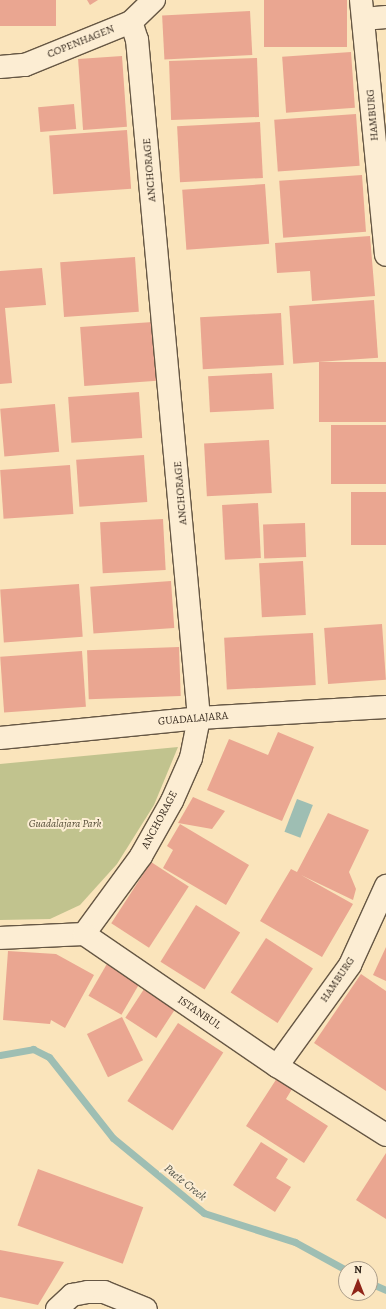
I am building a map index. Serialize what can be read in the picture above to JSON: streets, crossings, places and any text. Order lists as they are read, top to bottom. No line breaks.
{"streets":{"street":["COPENHAGEN","HAMBURG","ANCHORAGE","GUADALAJARA","ISTANBUL"]},"crossings":[["COPENHAGEN","ANCHORAGE"],["HAMBURG","ISTANBUL"],["ANCHORAGE","GUADALAJARA"],["ANCHORAGE","ISTANBUL"]],"water":["Paete Creek"],"parks":["Guadalajara Park"],"north":"top"}
